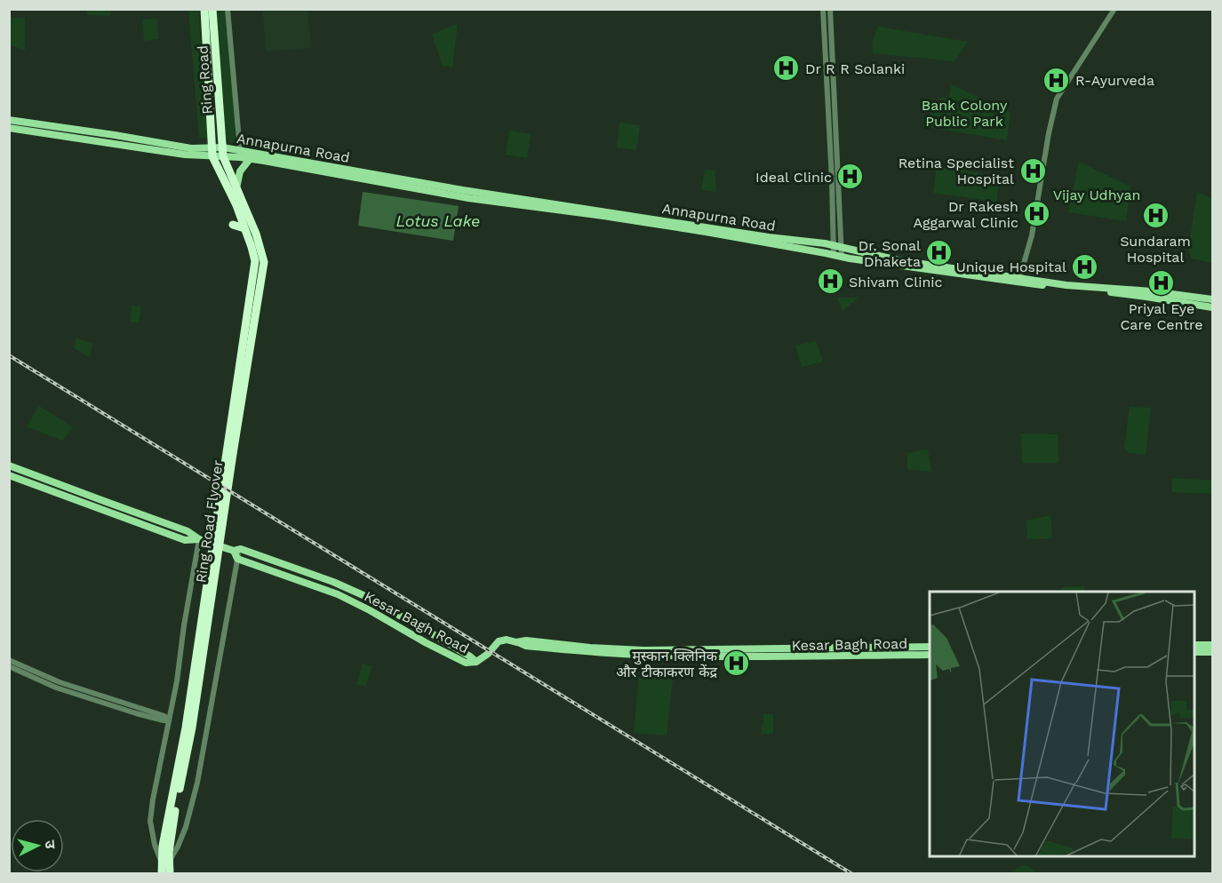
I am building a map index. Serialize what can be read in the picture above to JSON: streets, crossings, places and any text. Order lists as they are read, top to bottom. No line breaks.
{"streets":{"highway":["Ring Road","Ring Road Flyover"],"main road":["Annapurna Road","Kesar Bagh Road"]},"crossings":[["Ring Road","Annapurna Road"],["Ring Road","Ring Road Flyover"]],"water":["Lotus Lake"],"parks":["Bank Colony Public Park","Vijay Udhyan"],"places":{"hospital":["Dr R R Solanki","R-Ayurveda","Retina Specialist Hospital","Ideal Clinic","Dr Rakesh Aggarwal Clinic","Sundaram Hospital","Dr. Sonal Dhaketa","Unique Hospital","Shivam Clinic","Priyal Eye Care Centre","मुस्कान क्लिनिक और टीकाकरण केंद्र"]},"north":"right"}
